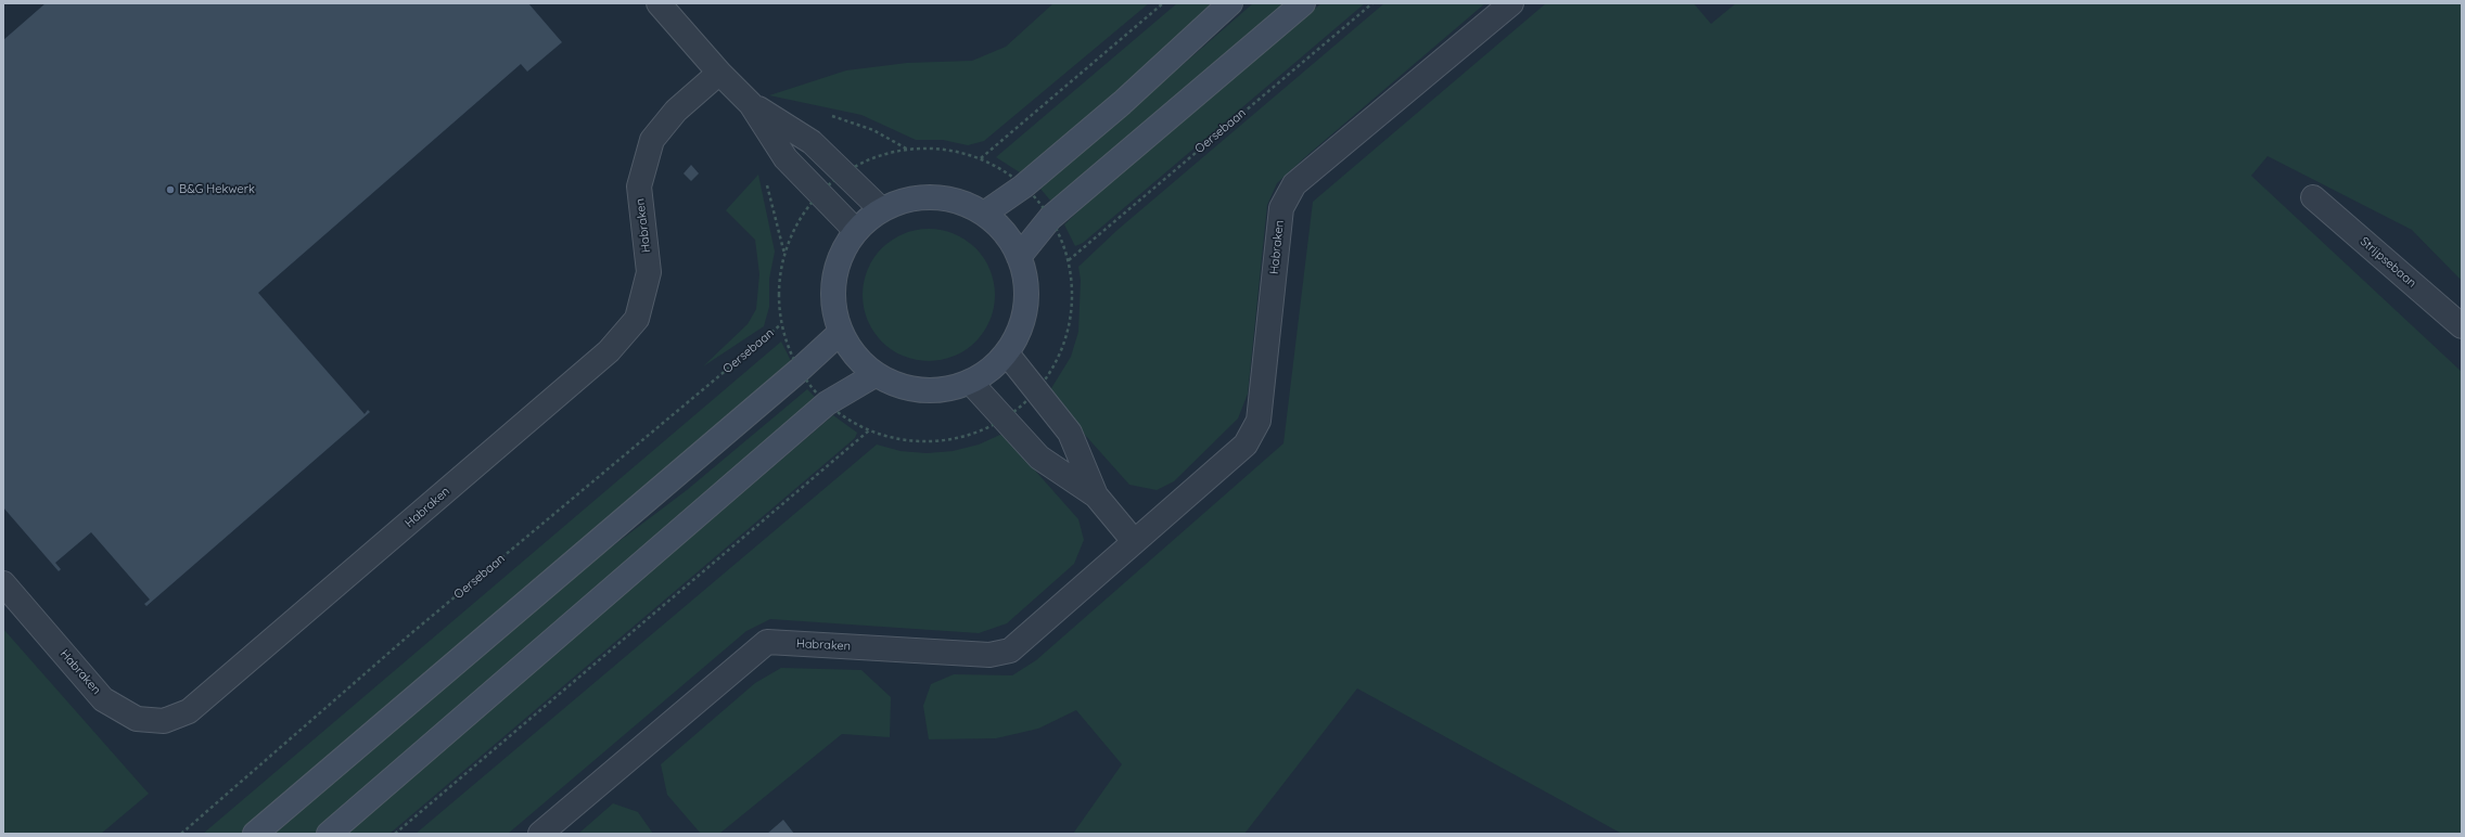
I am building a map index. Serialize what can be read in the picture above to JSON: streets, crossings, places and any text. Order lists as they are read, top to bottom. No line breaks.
{"streets":{"street":["Habraken","Strijpsebaan"],"path":["Oersebaan"]},"places":["B&G Hekwerk"]}
